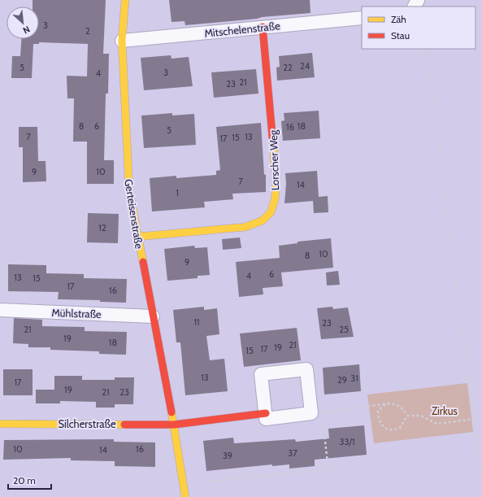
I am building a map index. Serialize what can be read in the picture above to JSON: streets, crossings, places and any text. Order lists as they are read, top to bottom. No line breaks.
{"streets":{"street":["Mitschelenstraße","Lorscher Weg","Gerteisenstraße","Mühlstraße","Silcherstraße"]},"crossings":[["Mitschelenstraße","Lorscher Weg"],["Mitschelenstraße","Gerteisenstraße"],["Lorscher Weg","Gerteisenstraße"],["Gerteisenstraße","Mühlstraße"],["Gerteisenstraße","Silcherstraße"]],"parks":["Zirkus"],"house_numbers":["3","2","24","5","22","3","4","21","23","8","6","18","16","5","7","13","15","17","9","10","7","14","1","12","10","8","9","6","4","13","15","17","16","11","23","21","25","19","18","21","19","17","15","13","31","29","17","19","21","23","33/1","10","16","14","37","39"],"legend":["Zäh","Stau"],"scale_bar":"20 m","north":"bottom right"}
